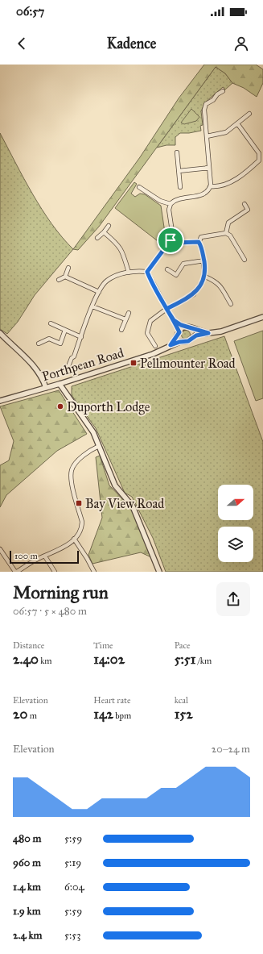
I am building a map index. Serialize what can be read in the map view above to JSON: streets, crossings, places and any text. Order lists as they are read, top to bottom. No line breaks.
{"streets":{"street":["Porthpean Road"]},"places":{"transit":["Pellmounter Road","Bay View Road"],"other":["Duporth Lodge"]},"scale_bar":"100 m","north":"right","page":{"status":"06:57","header":"Kadence","scale":"100 m","heading":["Morning run","06:57 · 5 × 480 m"],"stats":[["Distance","2.40 km"],["Time","14:02"],["Pace","5:51 /km"],["Elevation","20 m"],["Heart rate","142 bpm"],["kcal","152"]],"chart":["Elevation","20–24 m"],"list":[{"name":"480 m","note":"5:59"},{"name":"960 m","note":"5:19"},{"name":"1.4 km","note":"6:04"},{"name":"1.9 km","note":"5:59"},{"name":"2.4 km","note":"5:53"}]}}
